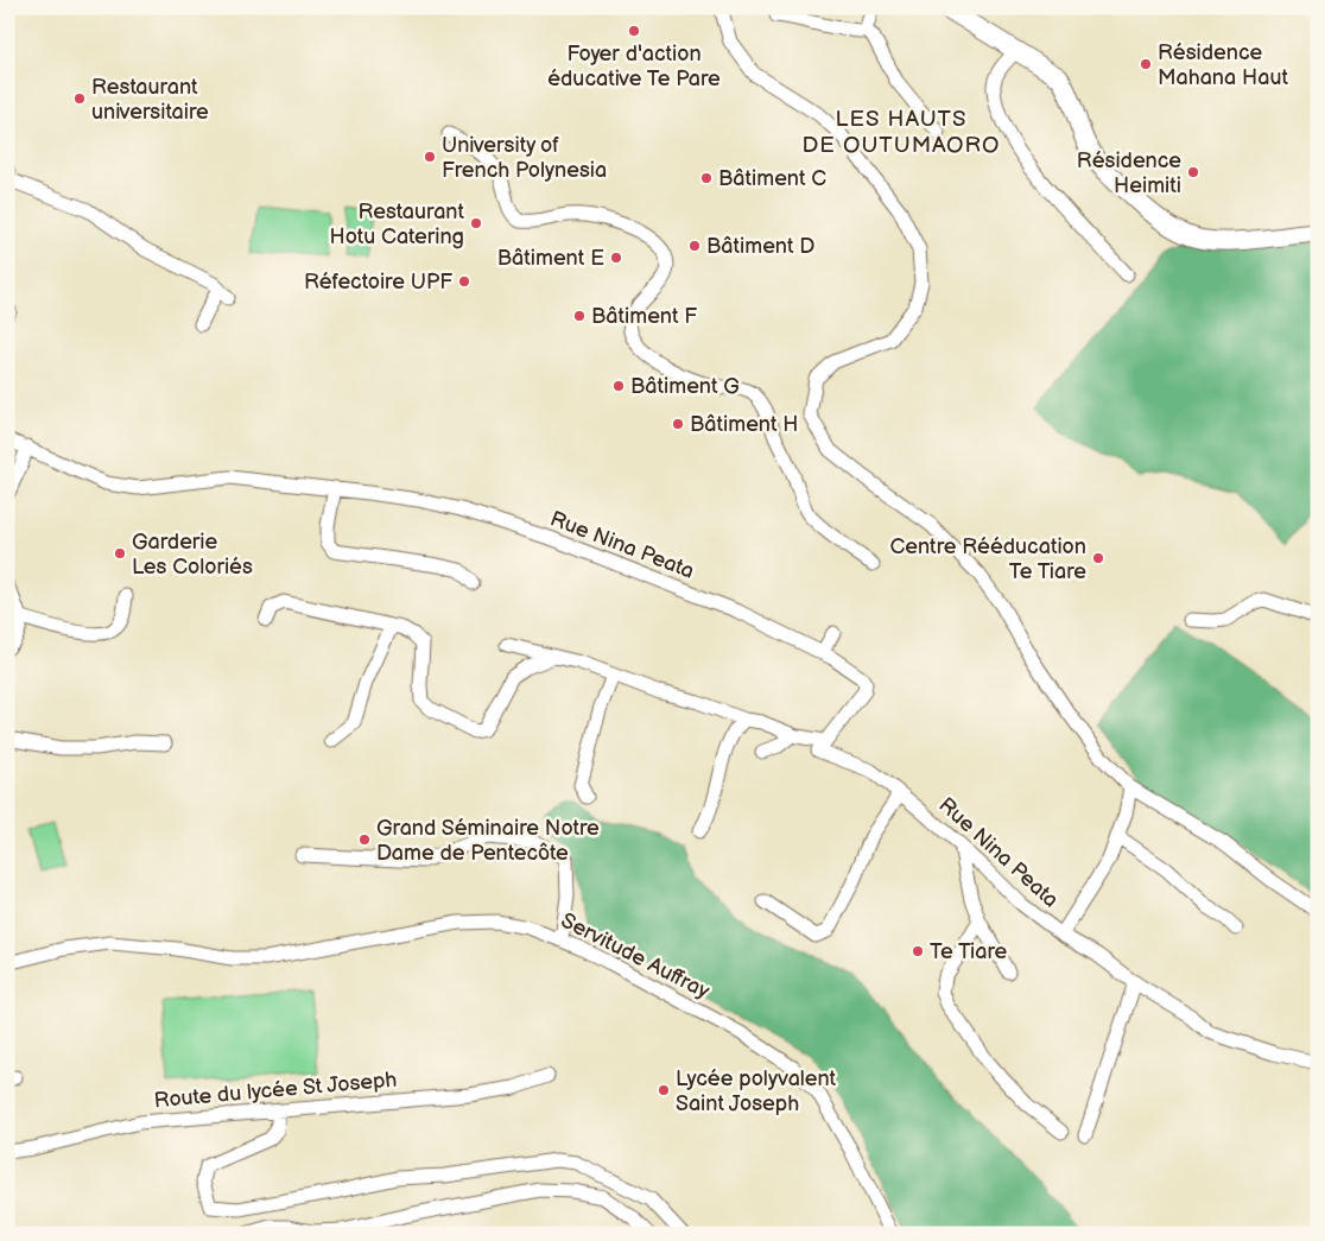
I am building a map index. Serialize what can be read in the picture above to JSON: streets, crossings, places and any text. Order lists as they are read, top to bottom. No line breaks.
{"streets":{"street":["Rue Nina Peata","Servitude Auffray","Route du lycée St Joseph"]},"districts":["LES HAUTS DE OUTUMAORO"],"places":["Foyer d'action éducative Te Pare","Résidence Mahana Haut","Restaurant universitaire","University of French Polynesia","Résidence Heimiti","Bâtiment C","Restaurant Hotu Catering","Bâtiment D","Bâtiment E","Réfectoire UPF","Bâtiment F","Bâtiment G","Bâtiment H","Garderie Les Coloriés","Centre Rééducation Te Tiare","Grand Séminaire Notre Dame de Pentecôte","Te Tiare","Lycée polyvalent Saint Joseph"]}
